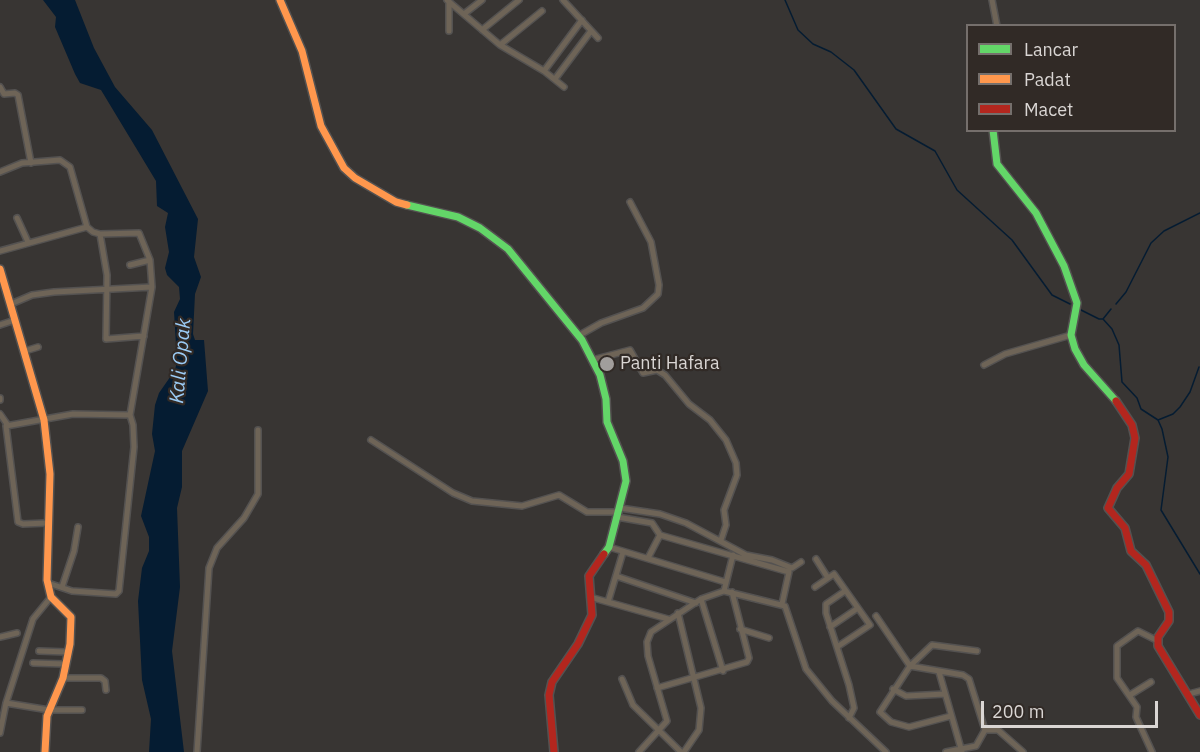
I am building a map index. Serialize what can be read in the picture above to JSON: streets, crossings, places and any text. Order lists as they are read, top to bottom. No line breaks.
{"water":["Kali Opak"],"places":["Panti Hafara"],"legend":["Lancar","Padat","Macet"],"scale_bar":"200 m"}
